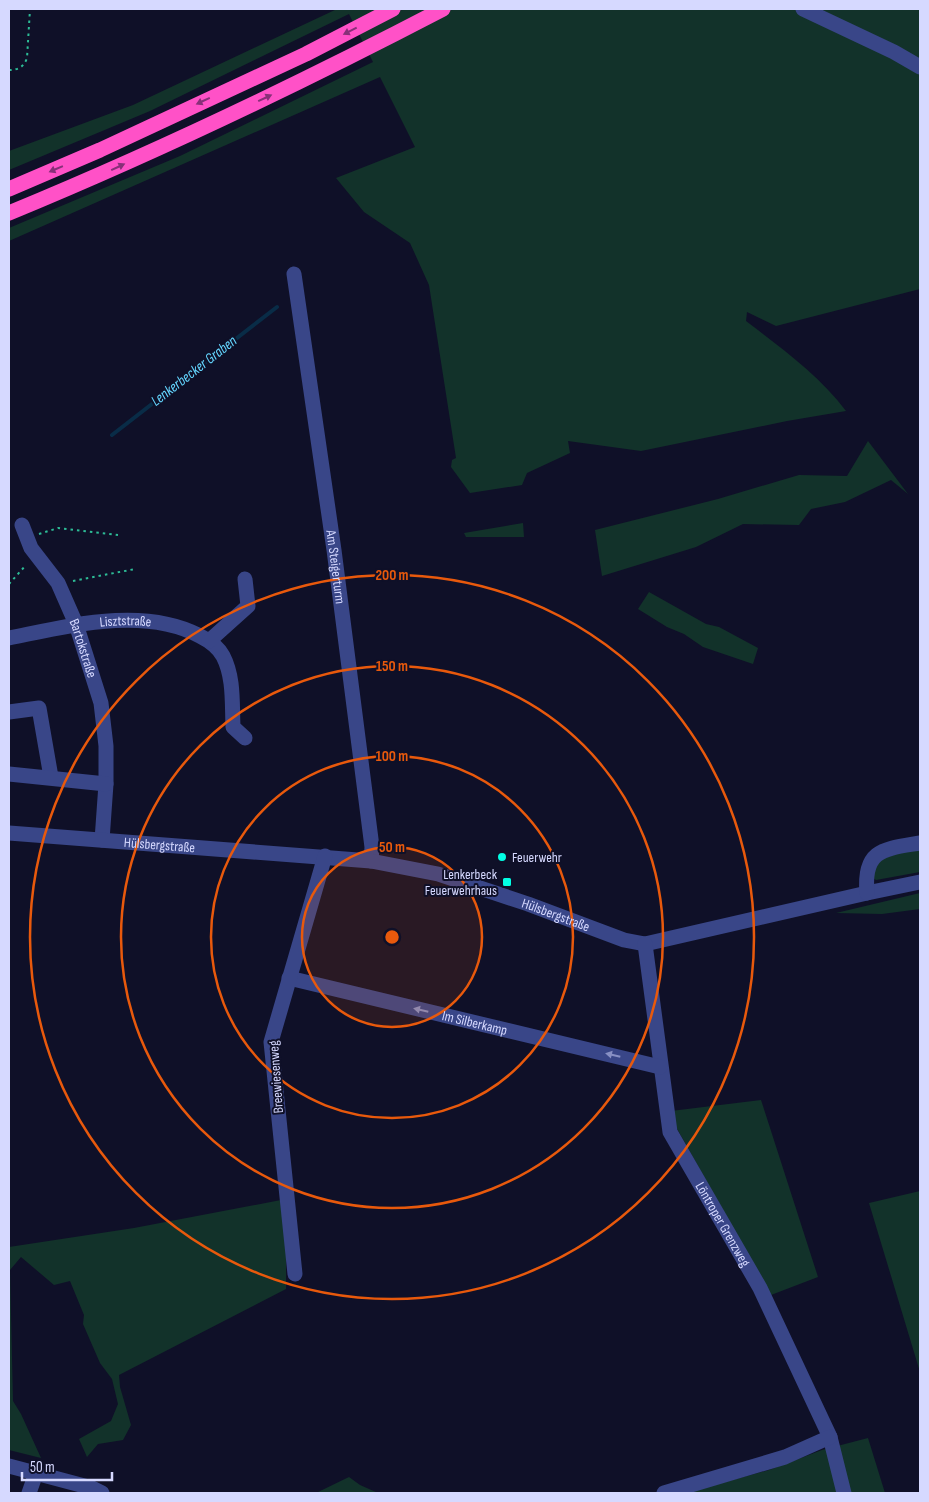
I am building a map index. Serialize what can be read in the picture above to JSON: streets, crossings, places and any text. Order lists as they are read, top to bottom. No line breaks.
{"streets":{"street":["Am Steigerturm","Lisztstraße","Bartokstraße","Hülsbergstraße","Im Silberkamp","Breewiesenweg","Löntroper Grenzweg"]},"crossings":[["Am Steigerturm","Hülsbergstraße"],["Lisztstraße","Bartokstraße"],["Bartokstraße","Hülsbergstraße"],["Hülsbergstraße","Breewiesenweg"],["Hülsbergstraße","Löntroper Grenzweg"],["Im Silberkamp","Breewiesenweg"],["Im Silberkamp","Löntroper Grenzweg"]],"one_way":["Im Silberkamp"],"water":["Lenkerbecker Graben"],"places":{"other":["Feuerwehr"],"transit":["Lenkerbeck Feuerwehrhaus"]},"scale_bar":"50 m","rings":["200 m","150 m","100 m","50 m"]}
